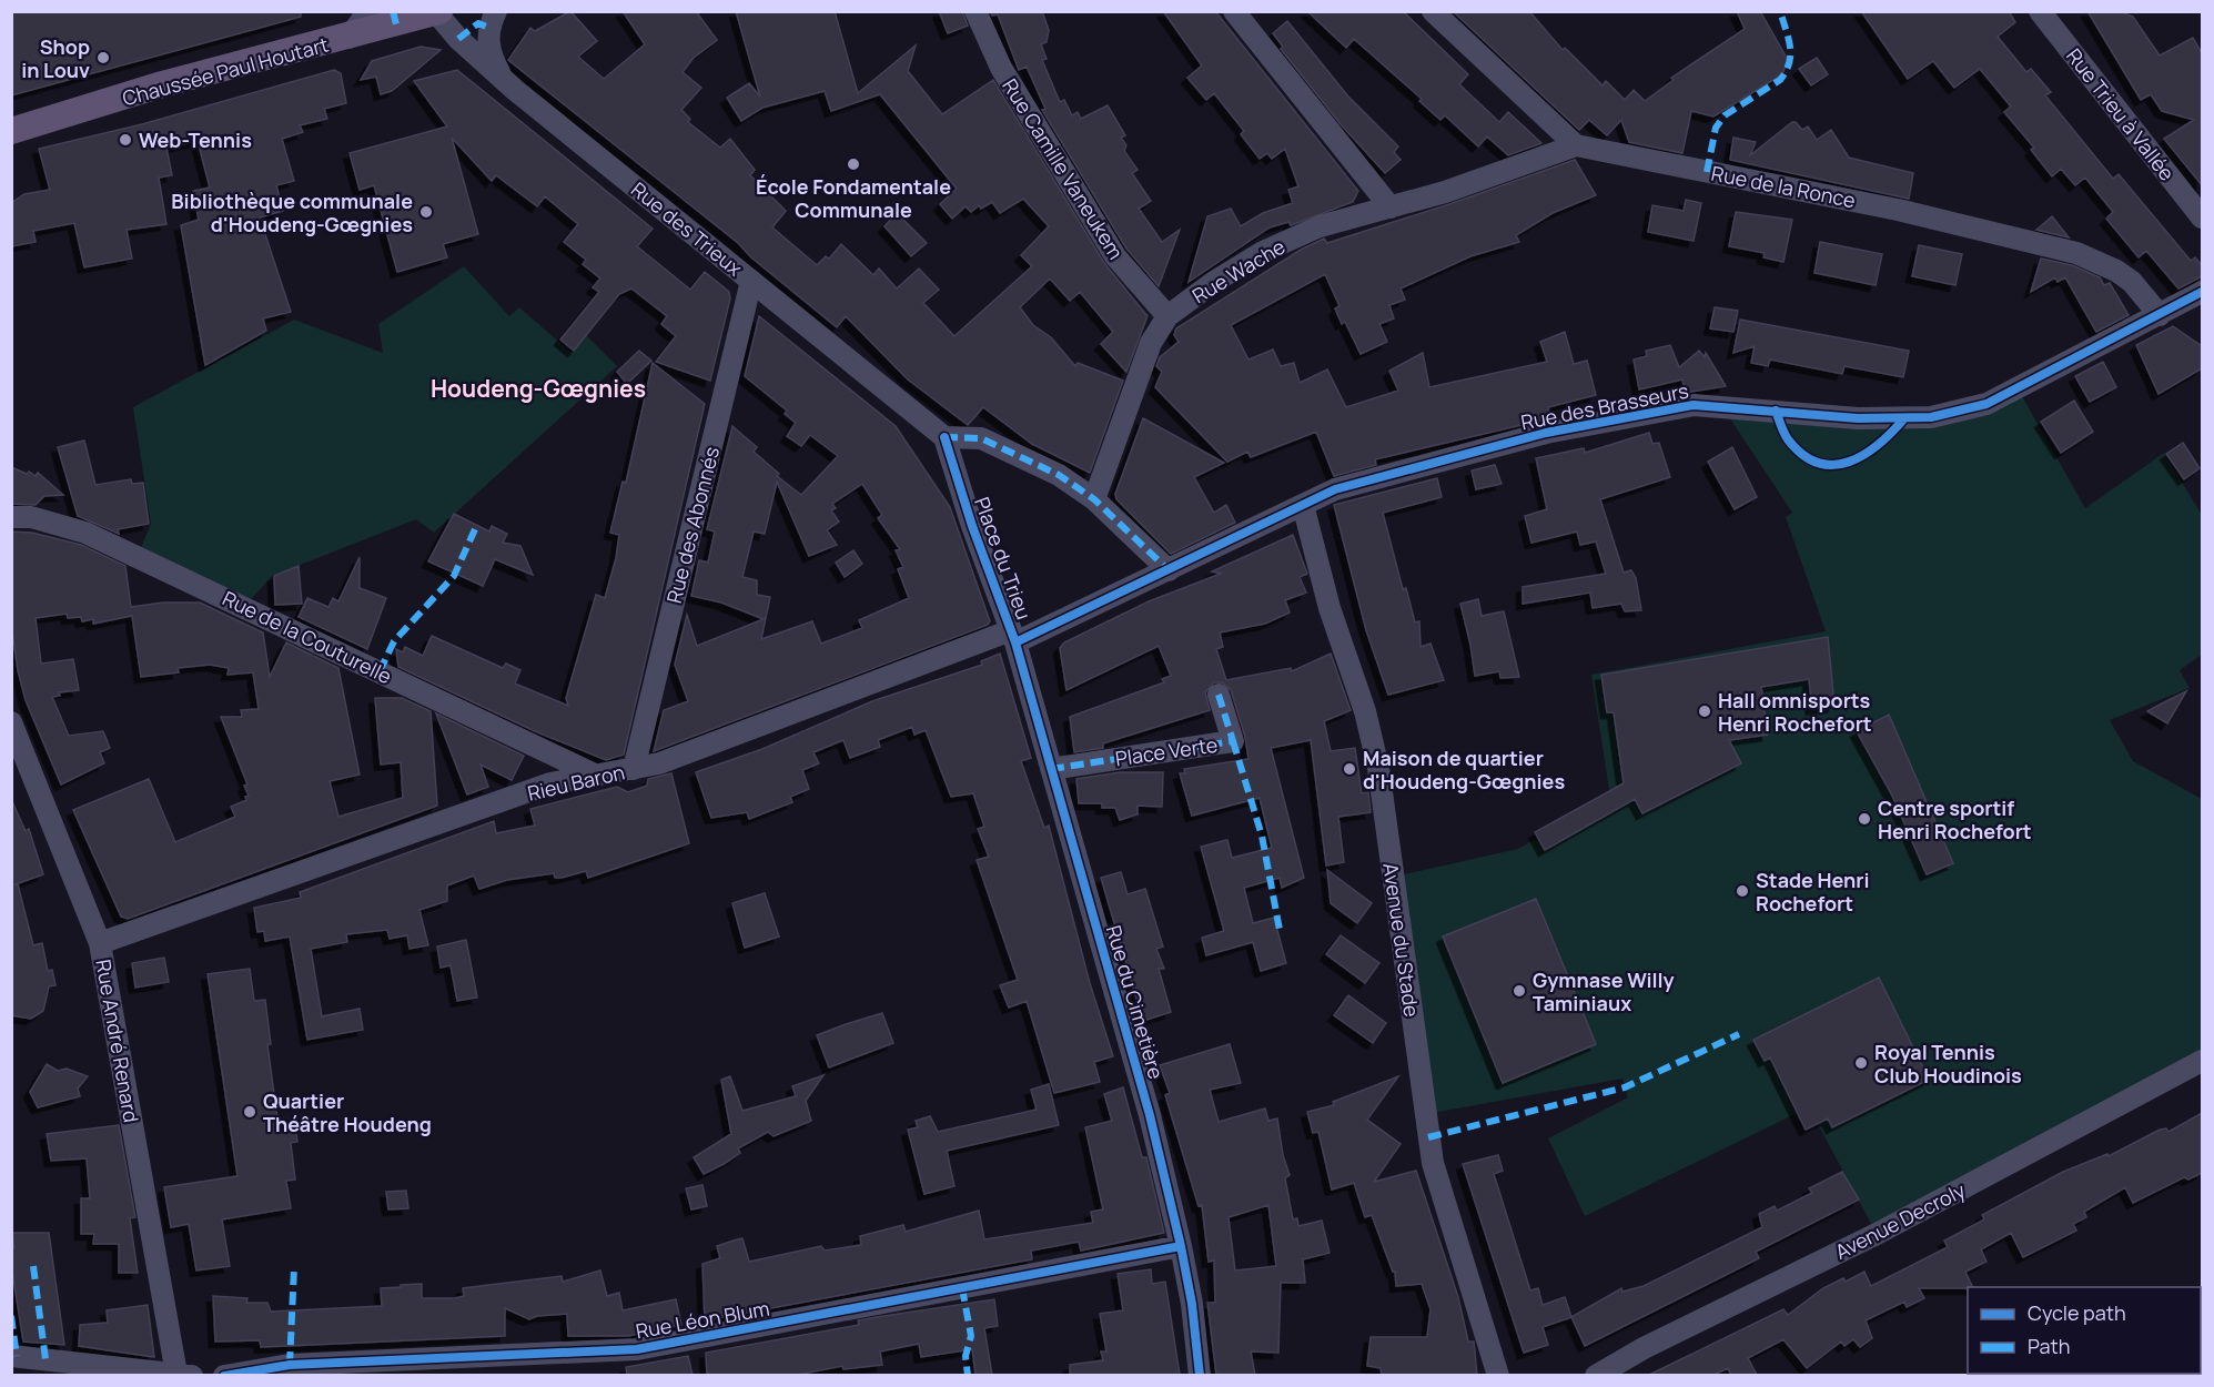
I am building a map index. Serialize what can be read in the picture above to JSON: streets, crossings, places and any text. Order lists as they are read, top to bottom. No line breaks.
{"streets":{"main road":["Chaussée Paul Houtart"],"street":["Rue Trieu à Vallée","Rue Camille Vaneukem","Rue de la Ronce","Rue des Trieux","Rue Wache","Rue des Brasseurs","Rue des Abonnés","Place du Trieu","Rue de la Couturelle","Place Verte","Rieu Baron","Avenue du Stade","Rue du Cimetière","Rue André Renard","Avenue Decroly","Rue Léon Blum"]},"crossings":[["Chaussée Paul Houtart","Rue des Trieux"],["Rue Camille Vaneukem","Rue Wache"],["Rue de la Ronce","Rue Wache"],["Rue de la Ronce","Rue des Brasseurs"],["Rue des Trieux","Rue des Abonnés"],["Rue des Trieux","Place du Trieu"],["Rue des Brasseurs","Place du Trieu"],["Rue des Brasseurs","Avenue du Stade"],["Rue des Abonnés","Rieu Baron"],["Place du Trieu","Rieu Baron"],["Place du Trieu","Rue du Cimetière"],["Rue de la Couturelle","Rieu Baron"],["Place Verte","Rue du Cimetière"],["Rieu Baron","Rue du Cimetière"],["Rieu Baron","Rue André Renard"],["Rue du Cimetière","Rue Léon Blum"]],"districts":["Houdeng-Gœgnies"],"places":["Shop in Louv","Web-Tennis","École Fondamentale Communale","Bibliothèque communale d'Houdeng-Gœgnies","Hall omnisports Henri Rochefort","Maison de quartier d'Houdeng-Gœgnies","Centre sportif Henri Rochefort","Stade Henri Rochefort","Gymnase Willy Taminiaux","Royal Tennis Club Houdinois","Quartier Théâtre Houdeng"],"legend":["Cycle path","Path"]}
